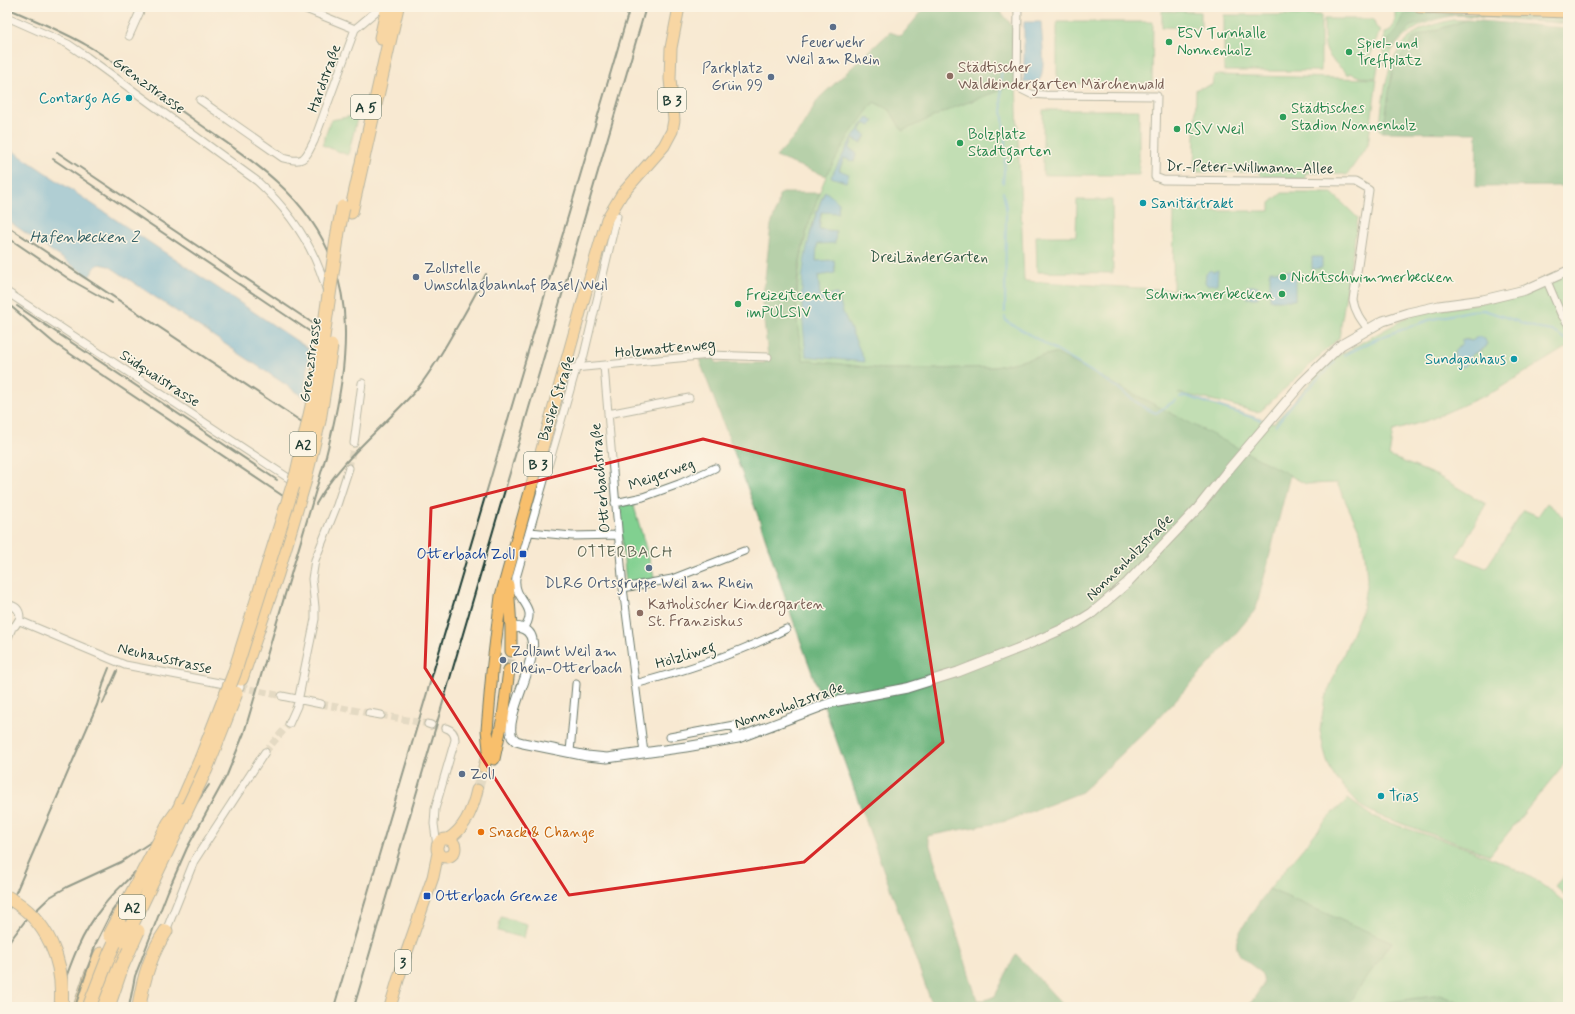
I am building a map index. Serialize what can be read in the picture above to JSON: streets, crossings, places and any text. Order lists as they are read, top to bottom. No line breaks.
{"streets":{"highway":["A 5","A2"],"main road":["B 3","3"],"street":["Hardstraße","Grenzstrasse","Dr.-Peter-Willmann-Allee","Holzmattenweg","Südquaistrasse","Basler Straße","Meigerweg","Otterbachstraße","Nonnenholzstraße","Hölzliweg","Neuhausstrasse"]},"crossings":[["Grenzstrasse","Südquaistrasse"],["Grenzstrasse","Neuhausstrasse"],["B 3","Holzmattenweg"],["B 3","Basler Straße"],["A 5","A2"],["Dr.-Peter-Willmann-Allee","Nonnenholzstraße"],["Holzmattenweg","Basler Straße"],["Holzmattenweg","Otterbachstraße"],["Basler Straße","Nonnenholzstraße"],["Meigerweg","Otterbachstraße"],["Otterbachstraße","Nonnenholzstraße"],["Otterbachstraße","Hölzliweg"]],"districts":["OTTERBACH"],"water":["Hafenbecken 2"],"parks":["DreiLänderGarten"],"places":{"other":["Feuerwehr Weil am Rhein","ESV Turnhalle Nonnenholz","Spiel- und Treffplatz","Städtischer Waldkindergarten Märchenwald","Parkplatz Grün 99","Contargo AG","Städtisches Stadion Nonnenholz","RSV Weil","Bolzplatz Stadtgarten","Sanitärtrakt","Zollstelle Umschlagbahnhof Basel/Weil","Nichtschwimmerbecken","Schwimmerbecken","Freizeitcenter imPULSIV","Sundgauhaus","DLRG Ortsgruppe Weil am Rhein","Katholischer Kindergarten St. Franziskus","Zollamt Weil am Rhein-Otterbach","Zoll","Trias","Snack & Change"],"transit":["Otterbach Zoll","Otterbach Grenze"]}}
